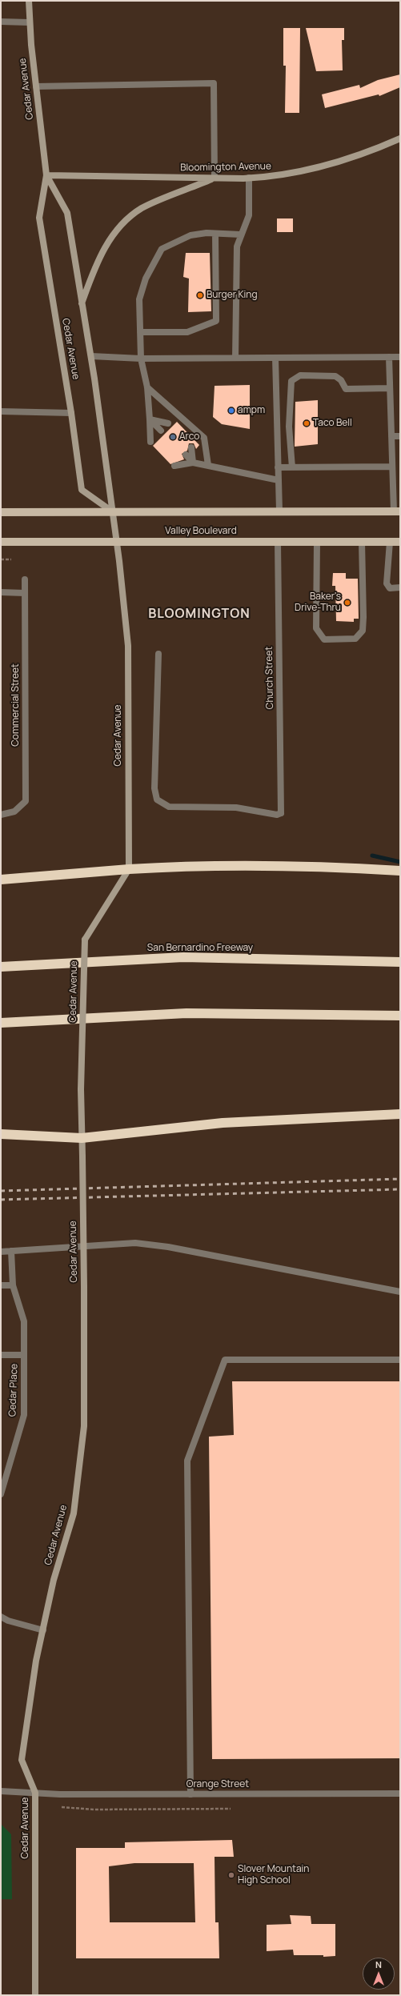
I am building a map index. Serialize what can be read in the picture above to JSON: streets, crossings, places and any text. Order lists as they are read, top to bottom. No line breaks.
{"streets":{"highway":["San Bernardino Freeway"],"main road":["Cedar Avenue","Bloomington Avenue","Valley Boulevard"],"street":["Church Street","Commercial Street","Cedar Place","Orange Street"]},"crossings":[["Cedar Avenue","Bloomington Avenue"],["Cedar Avenue","Valley Boulevard"],["Cedar Avenue","Orange Street"],["Valley Boulevard","Church Street"]],"districts":["BLOOMINGTON"],"places":["Burger King","ampm","Taco Bell","Arco","Baker's Drive-Thru","Slover Mountain High School"],"north":"top"}
